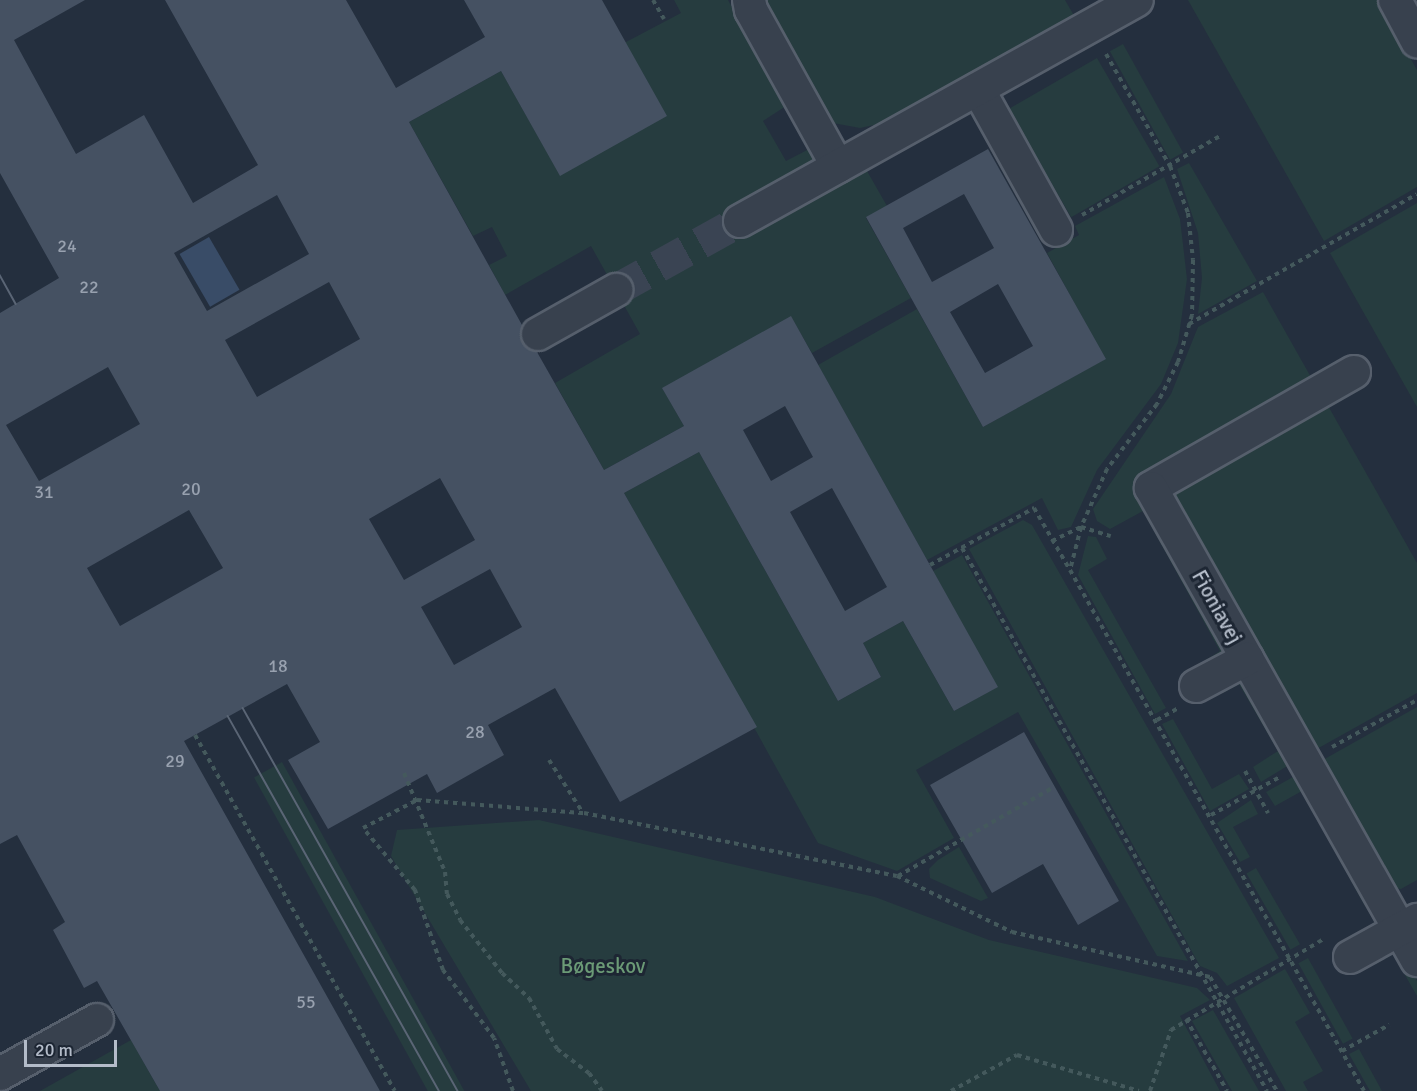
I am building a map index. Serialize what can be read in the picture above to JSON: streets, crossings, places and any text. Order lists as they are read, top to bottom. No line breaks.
{"streets":{"street":["Fioniavej"]},"parks":["Bøgeskov"],"house_numbers":["24","22","20","31","18","28","29","55"],"scale_bar":"20 m"}
